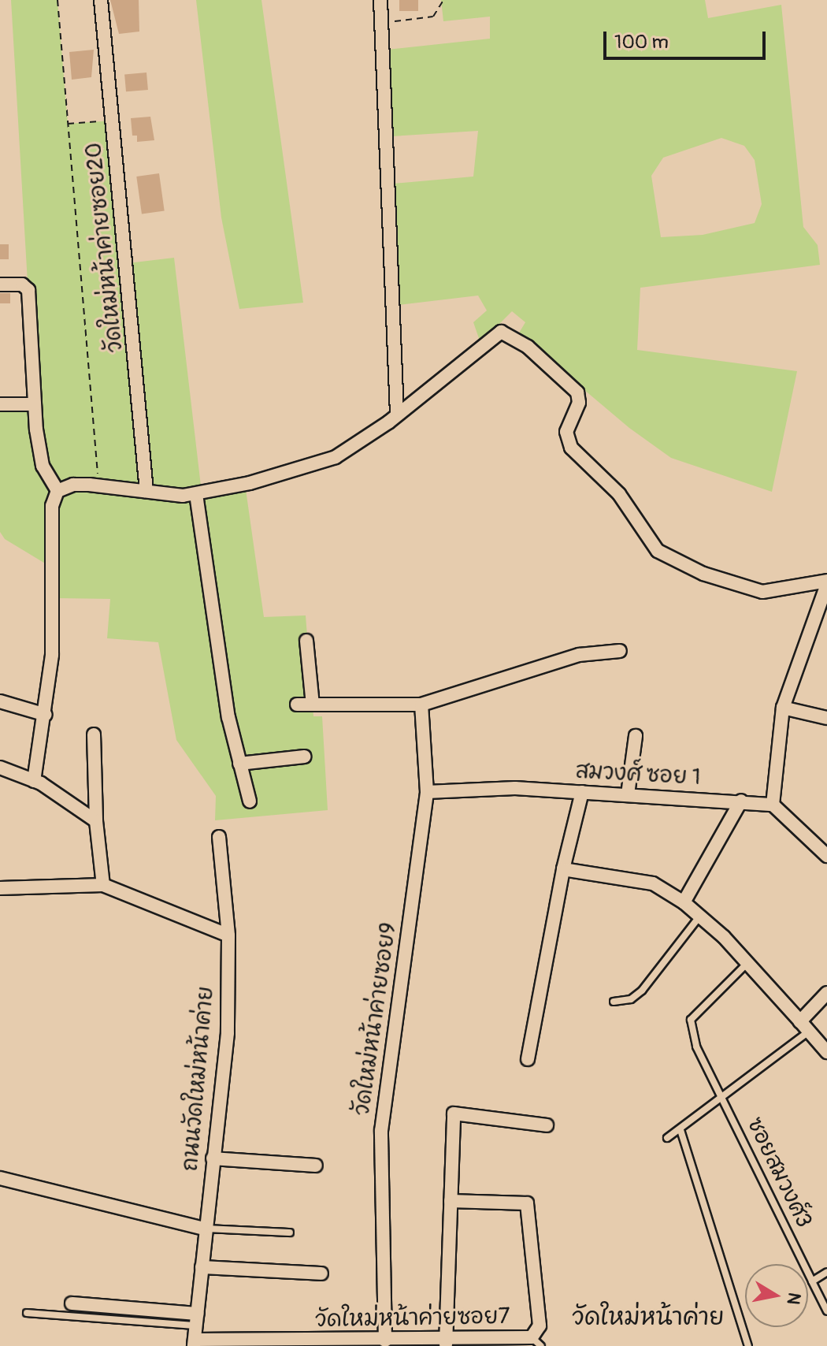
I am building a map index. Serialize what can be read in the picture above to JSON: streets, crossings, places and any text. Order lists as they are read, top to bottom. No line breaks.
{"streets":{"street":["วัดใหม่หน้าค่ายซอย20","สมวงศ์ ซอย 1","วัดใหม่หน้าค่ายซอย9","ถนนวัดใหม่หน้าค่าย","วัดใหม่หน้าค่ายซอย7"],"lane":["ซอยสมวงศ์3"]},"crossings":[["สมวงศ์ ซอย 1","วัดใหม่หน้าค่ายซอย9"],["วัดใหม่หน้าค่ายซอย9","วัดใหม่หน้าค่ายซอย7"],["ถนนวัดใหม่หน้าค่าย","วัดใหม่หน้าค่ายซอย7"]],"districts":["วัดใหม่หน้าค่าย"],"scale_bar":"100 m","north":"right"}
